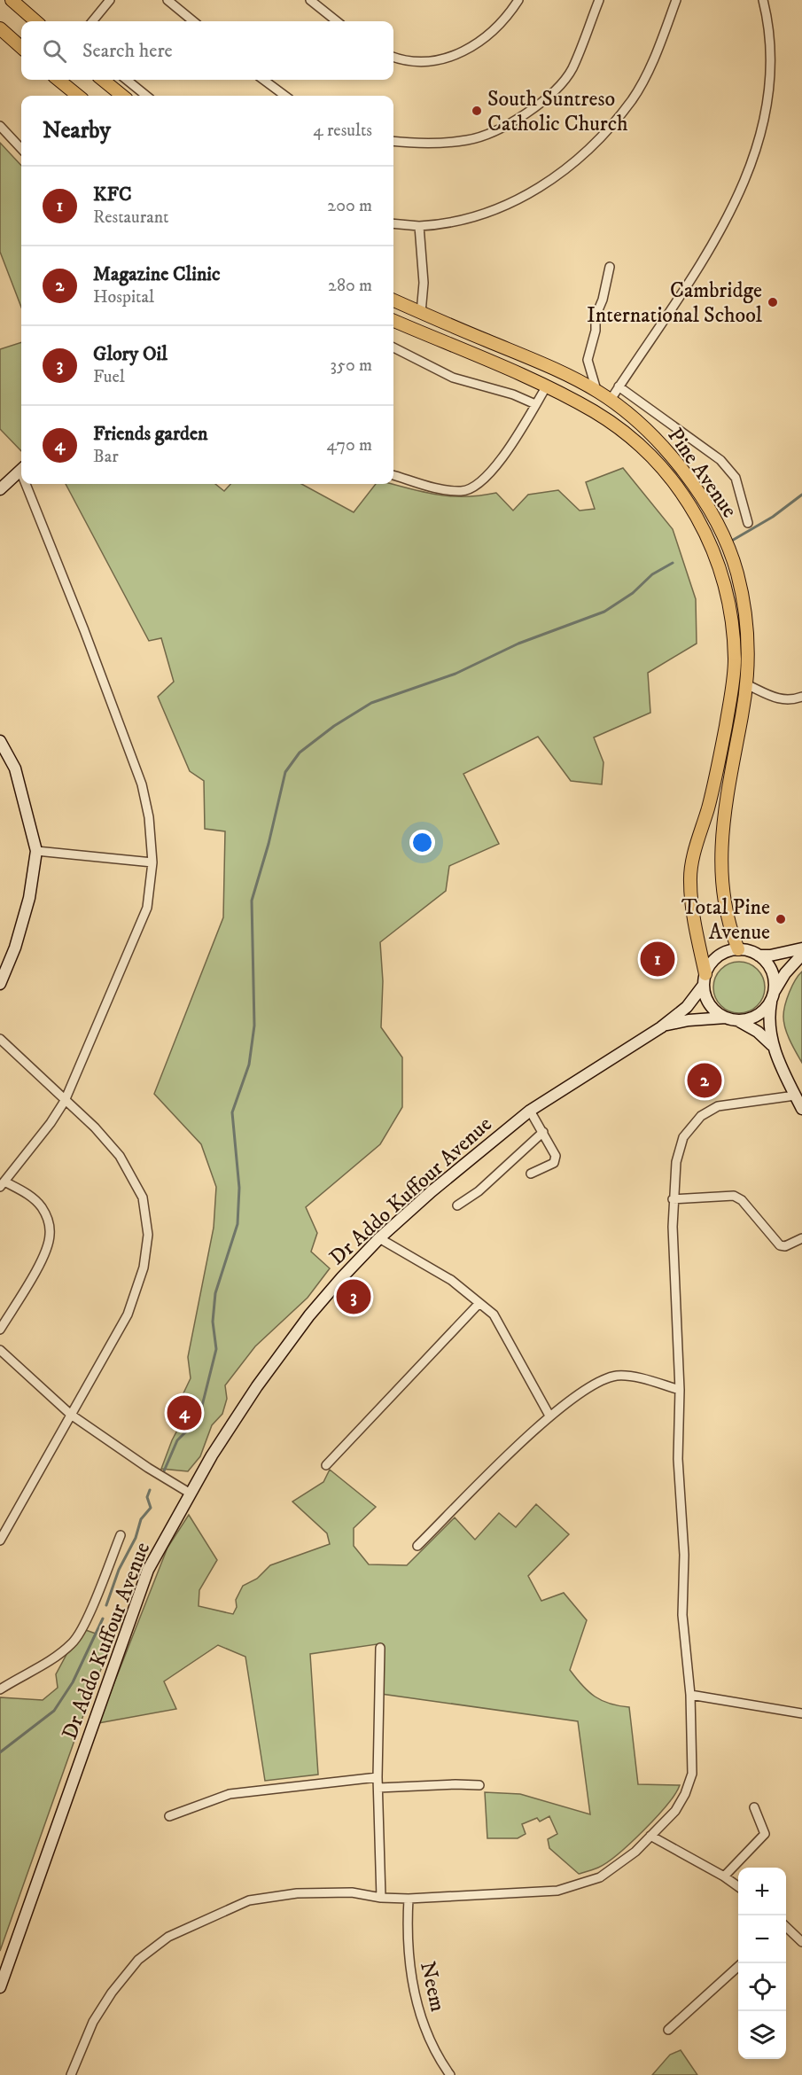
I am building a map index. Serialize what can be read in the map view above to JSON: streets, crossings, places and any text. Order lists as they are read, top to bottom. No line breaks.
{"streets":{"main road":["Pine Avenue","Dr Addo Kuffour Avenue"],"street":["Neem"]},"places":["South Suntreso Catholic Church","Cambridge International School","Total Pine Avenue"],"page":{"search":"Search here","heading":["Nearby","4 results"],"list":[{"mark":"1","name":"KFC","note":"Restaurant","value":"200 m"},{"mark":"2","name":"Magazine Clinic","note":"Hospital","value":"280 m"},{"mark":"3","name":"Glory Oil","note":"Fuel","value":"350 m"},{"mark":"4","name":"Friends garden","note":"Bar","value":"470 m"}],"pins":["1","2","3","4"],"map_buttons":["+","−"]}}
